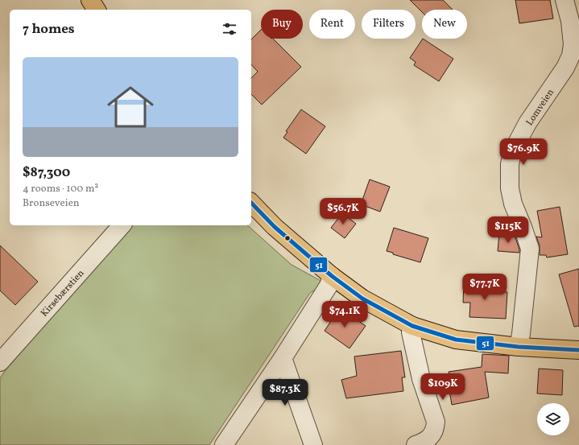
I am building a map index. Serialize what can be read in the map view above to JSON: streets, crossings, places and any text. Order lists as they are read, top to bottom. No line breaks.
{"streets":{"street":["Lomveien","Kirsebærstien"]},"lines":["transit line 51"],"page":{"chip":["Buy","Rent","Filters","New"],"heading":"7 homes","list":[{"name":"$87,300","note":"4 rooms · 100 m² · Bronseveien"}],"price":["$76.9K","$56.7K","$115K","$77.7K","$74.1K","$109K","$87.3K"]}}
